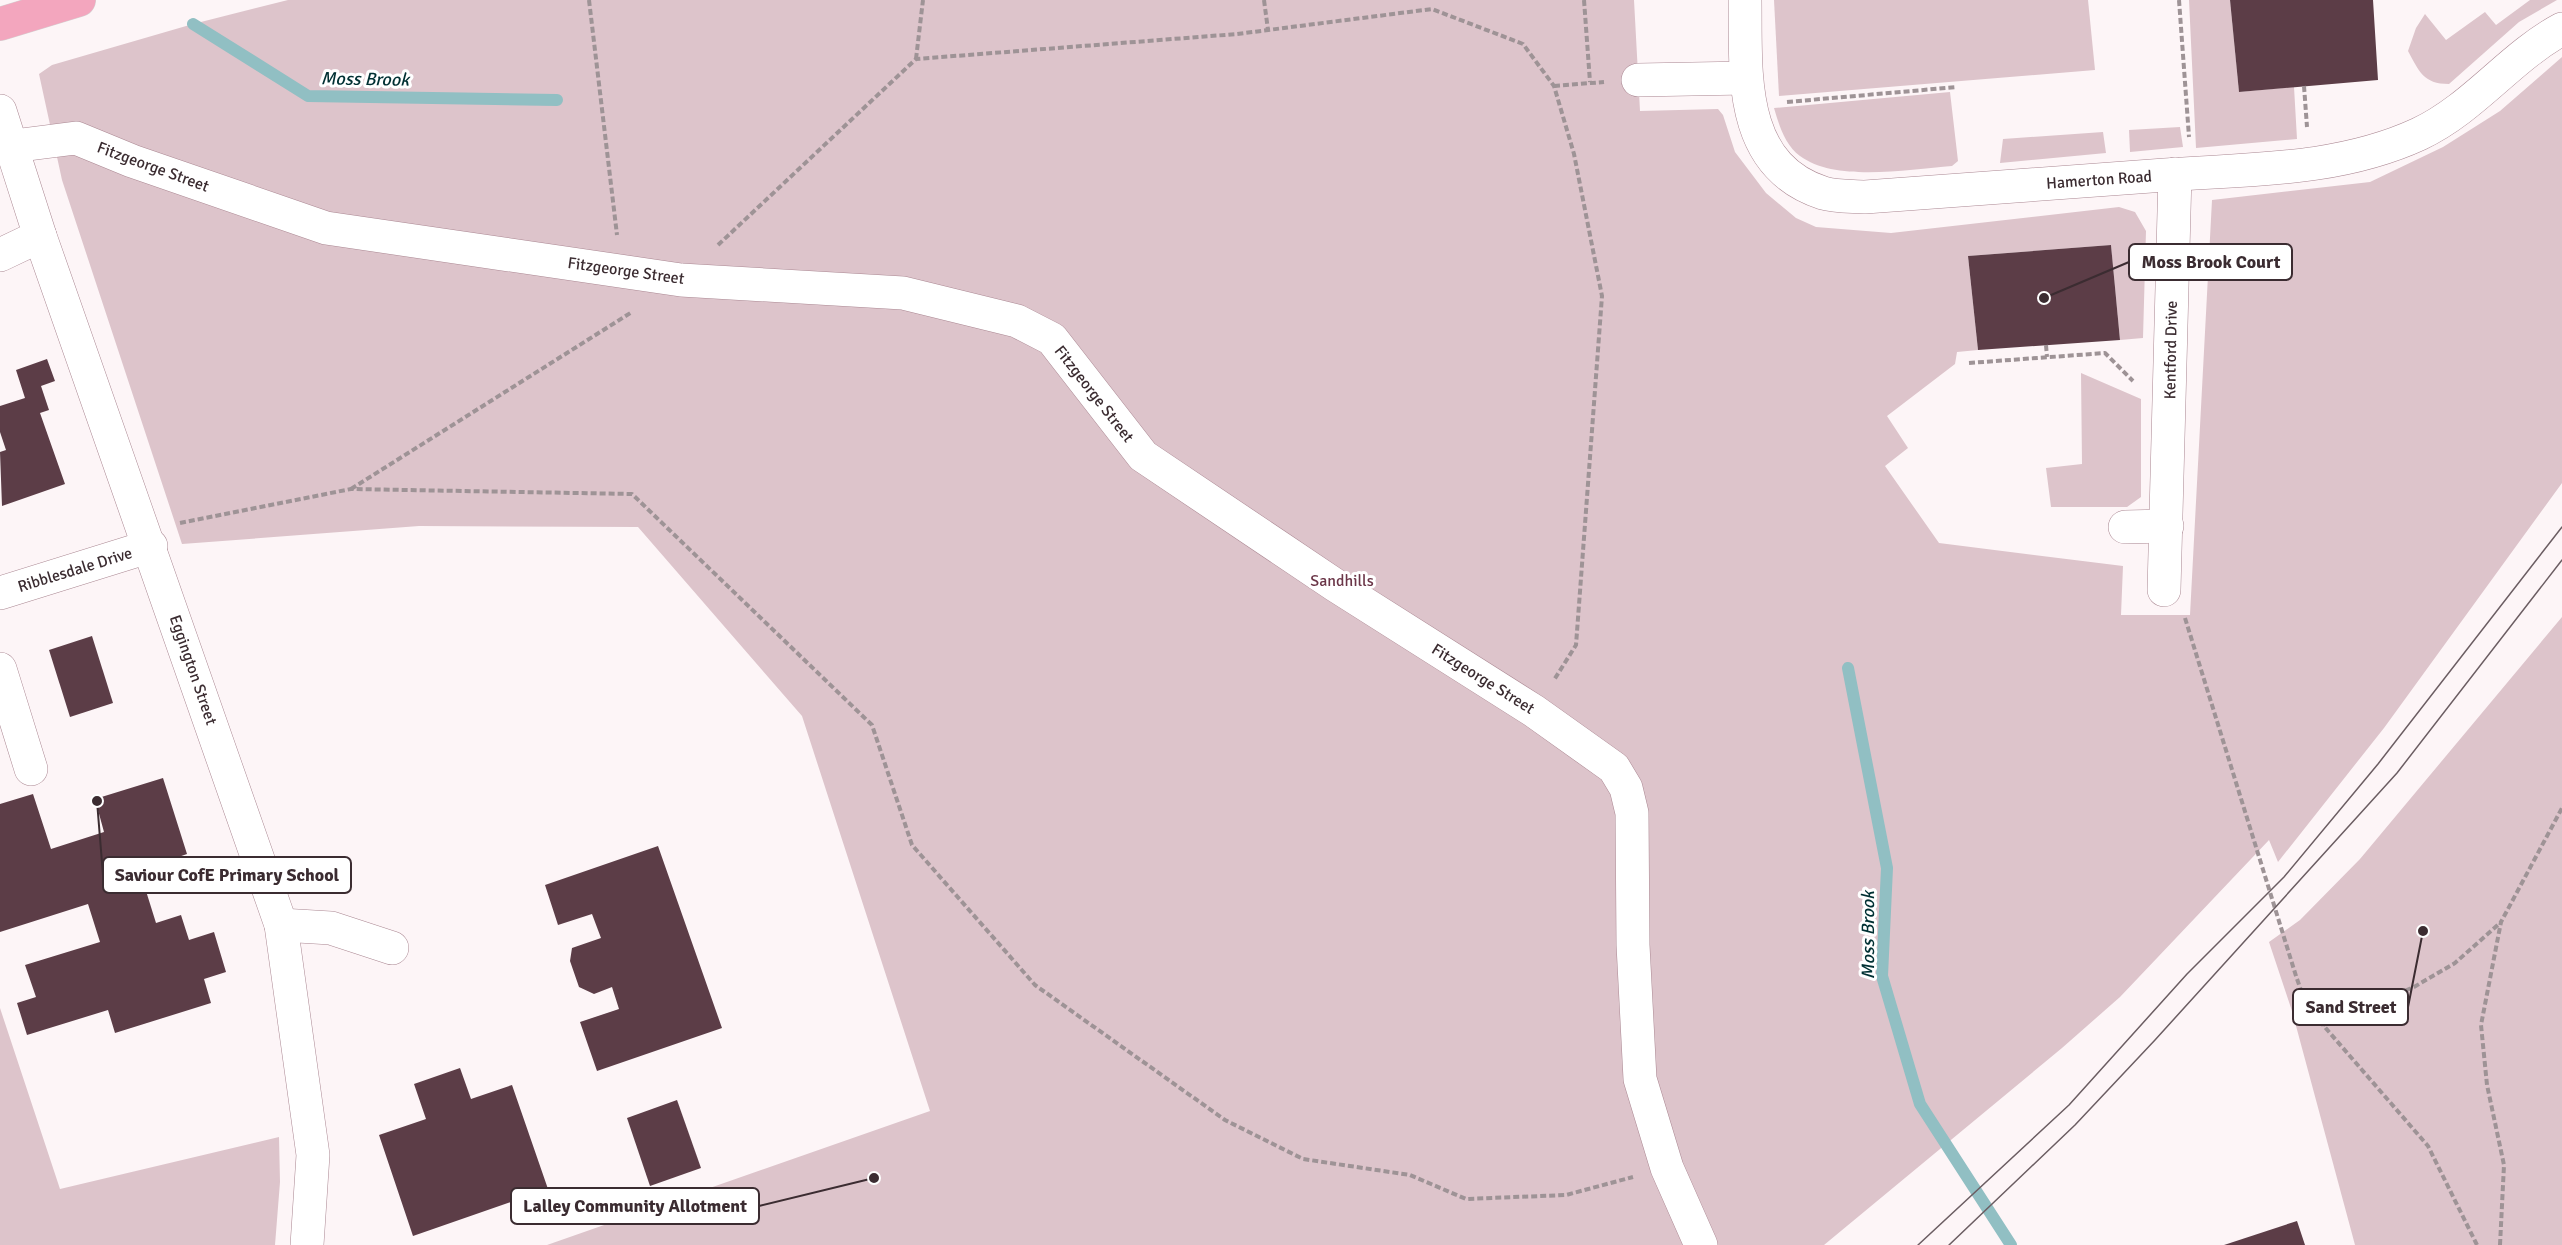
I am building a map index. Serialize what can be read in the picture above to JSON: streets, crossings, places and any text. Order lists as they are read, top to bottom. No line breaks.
{"streets":{"street":["Fitzgeorge Street","Hamerton Road","Kentford Drive","Ribblesdale Drive","Eggington Street"]},"crossings":[["Fitzgeorge Street","Eggington Street"],["Hamerton Road","Kentford Drive"],["Ribblesdale Drive","Eggington Street"]],"water":["Moss Brook"],"parks":["Sandhills"],"places":["Moss Brook Court","Saviour CofE Primary School","Sand Street","Lalley Community Allotment"]}
